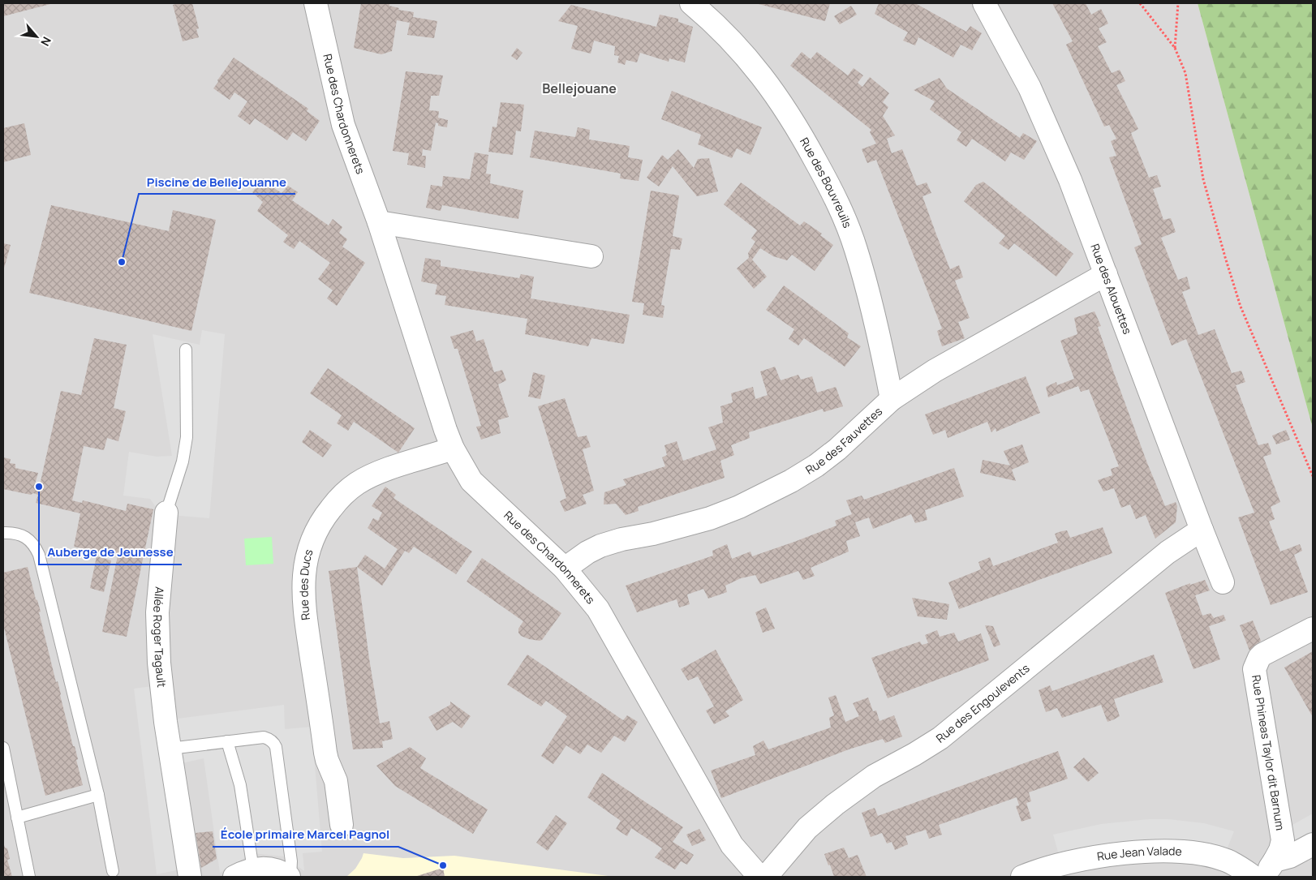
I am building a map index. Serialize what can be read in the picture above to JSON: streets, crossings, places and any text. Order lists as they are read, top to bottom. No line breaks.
{"streets":{"street":["Rue des Chardonnerets","Rue des Bouvreuils","Rue des Alouettes","Rue des Fauvettes","Rue des Ducs","Allée Roger Tagault","Rue des Engoulevents","Rue Phineas Taylor dit Barnum","Rue Jean Valade"]},"crossings":[["Rue des Chardonnerets","Rue des Fauvettes"],["Rue des Chardonnerets","Rue des Ducs"],["Rue des Bouvreuils","Rue des Fauvettes"],["Rue des Alouettes","Rue des Fauvettes"],["Rue des Alouettes","Rue des Engoulevents"]],"districts":["Bellejouane"],"places":["Piscine de Bellejouanne","Auberge de Jeunesse","École primaire Marcel Pagnol"],"north":"bottom right"}
